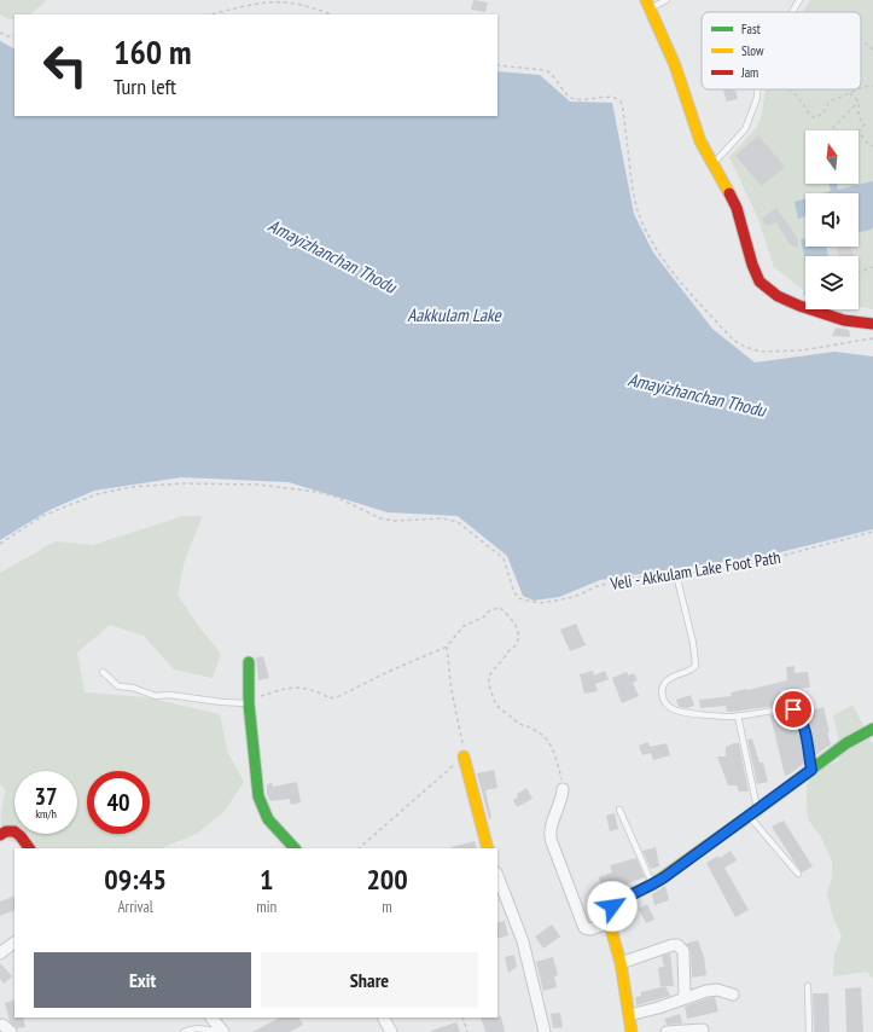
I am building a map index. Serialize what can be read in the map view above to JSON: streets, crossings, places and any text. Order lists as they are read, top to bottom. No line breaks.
{"streets":{"path":["Veli - Akkulam Lake Foot Path"]},"water":["Amayizhanchan Thodu","Aakkulam Lake"],"legend":["Fast","Slow","Jam"],"north":"top","page":{"turn":["160 m","Turn left"],"speed":"37 km/h","limit":"40","eta":["09:45","Arrival","1","min","200","m"],"buttons":["Exit","Share"]}}
